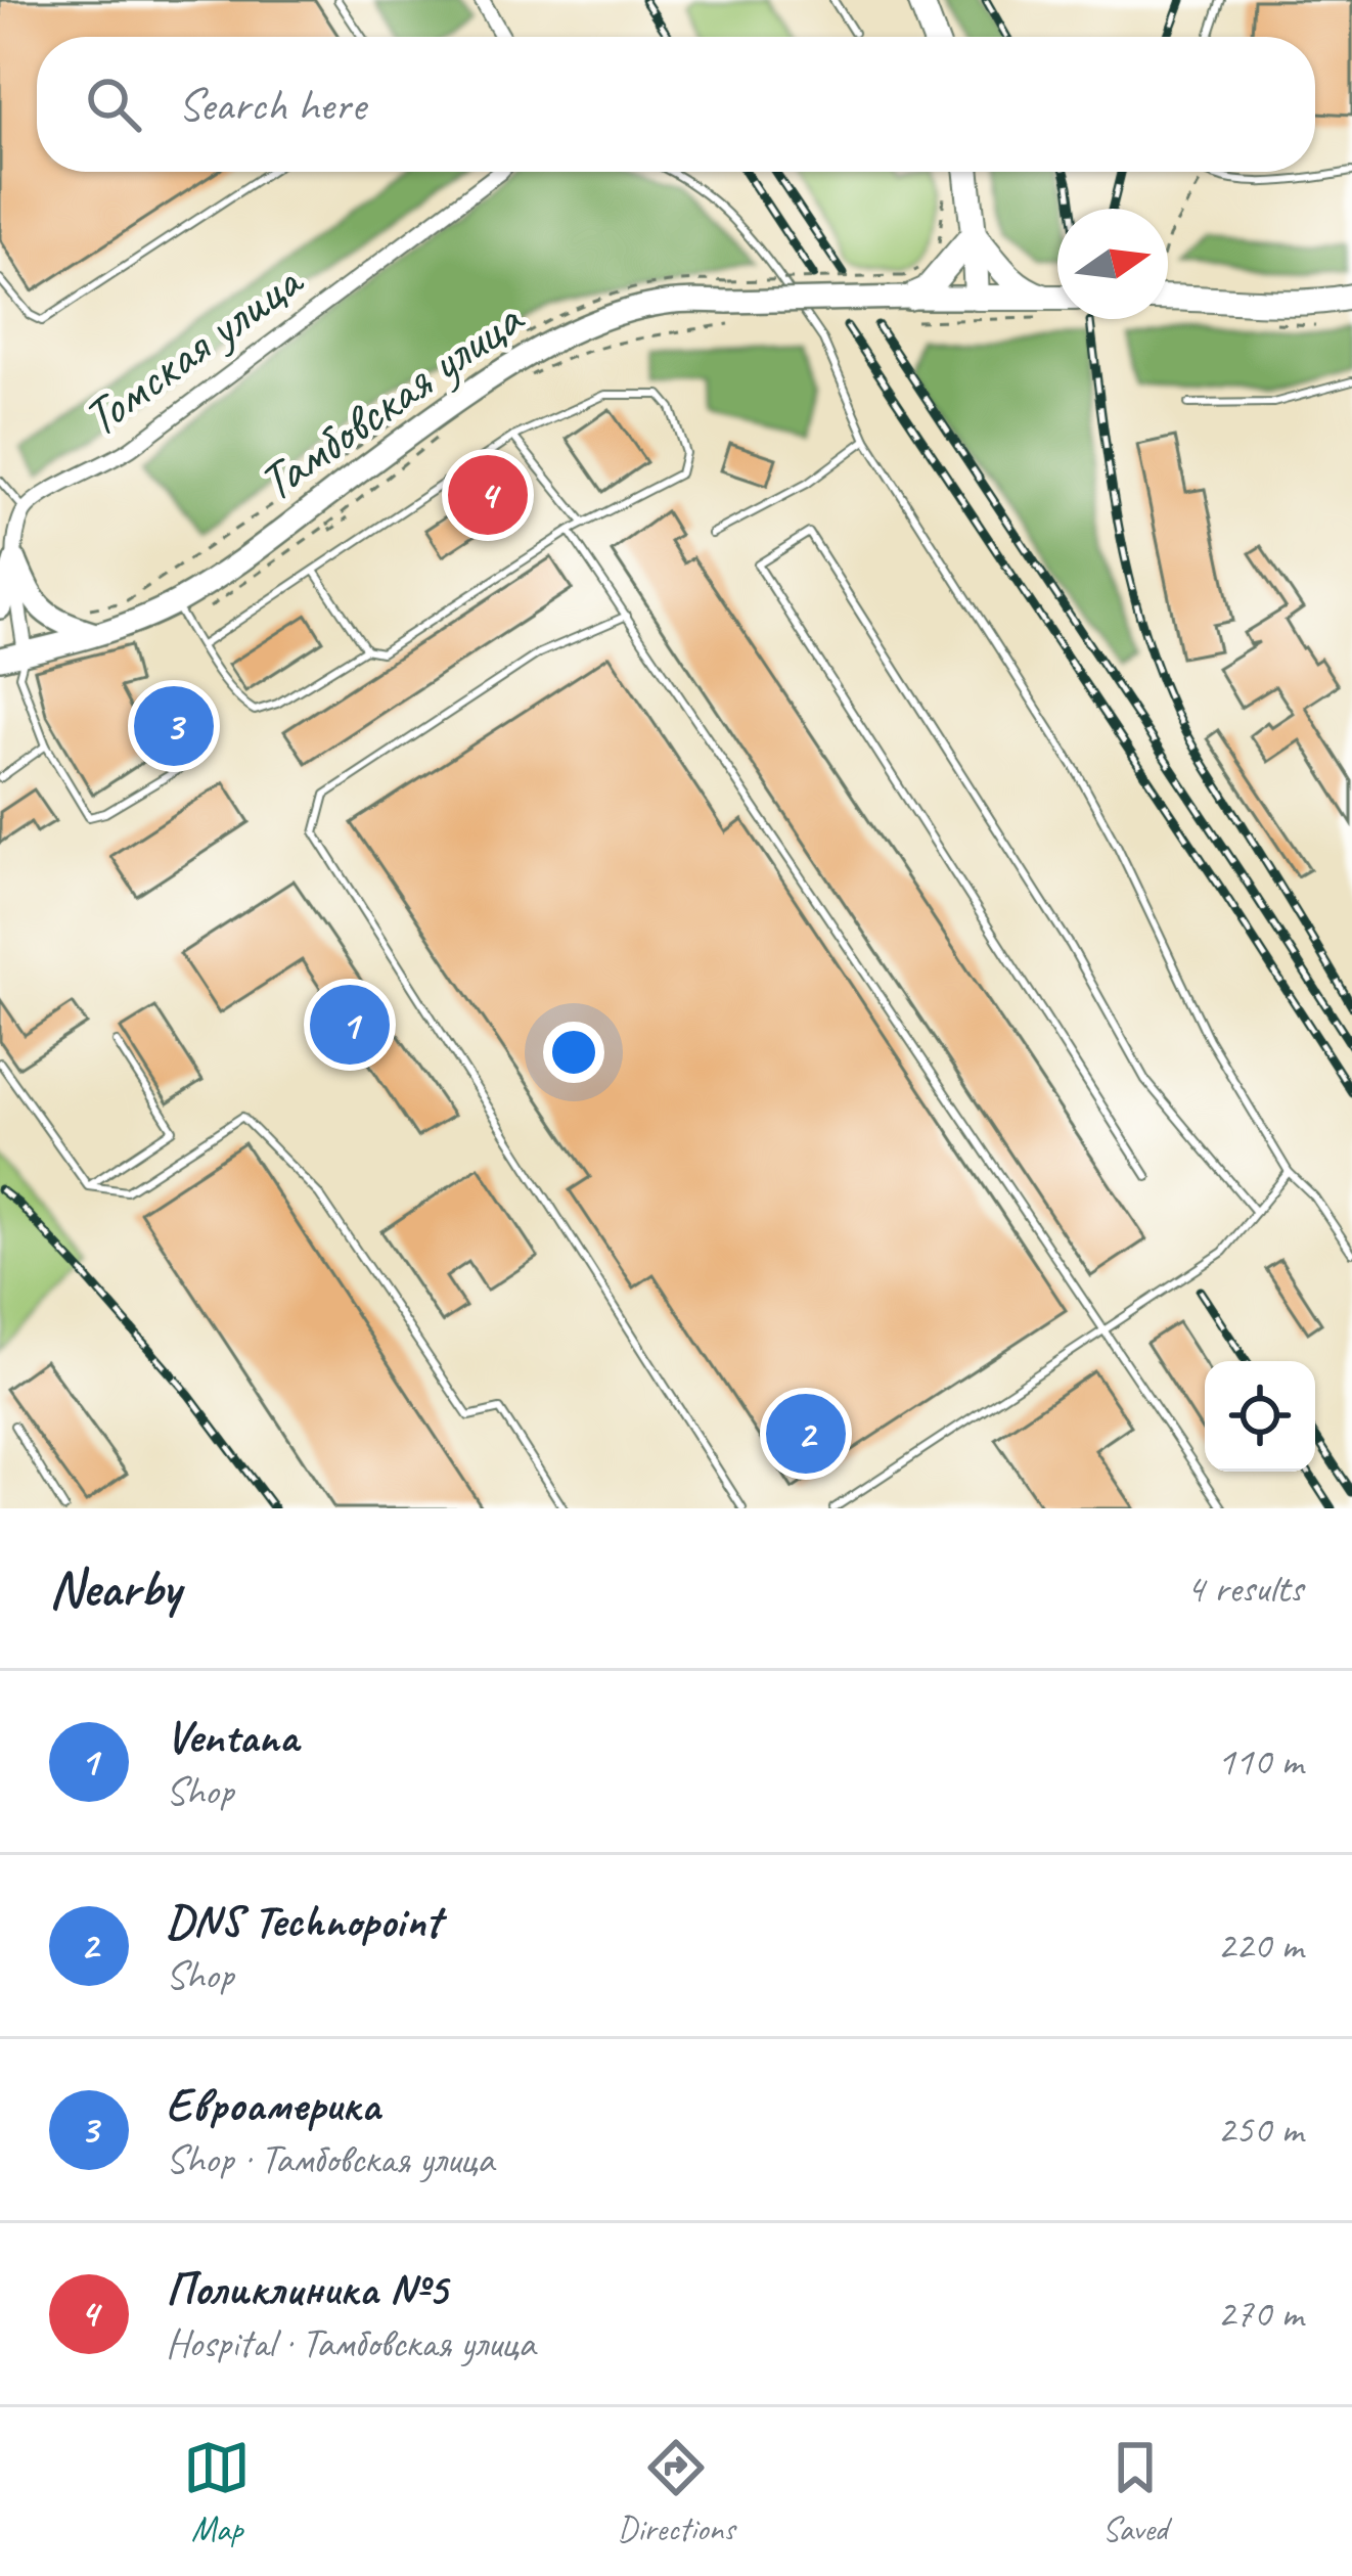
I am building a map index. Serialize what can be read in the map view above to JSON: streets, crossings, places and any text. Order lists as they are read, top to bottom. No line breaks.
{"streets":{"highway":["Тамбовская улица"],"street":["Томская улица"]},"north":"right","page":{"search":"Search here","pins":["4","3","1","2"],"heading":["Nearby","4 results"],"list":[{"mark":"1","name":"Ventana","note":"Shop","value":"110 m"},{"mark":"2","name":"DNS Technopoint","note":"Shop","value":"220 m"},{"mark":"3","name":"Евроамерика","note":"Shop · Тамбовская улица","value":"250 m"},{"mark":"4","name":"Поликлиника №5","note":"Hospital · Тамбовская улица","value":"270 m"}],"nav":["Map","Directions","Saved"]}}
